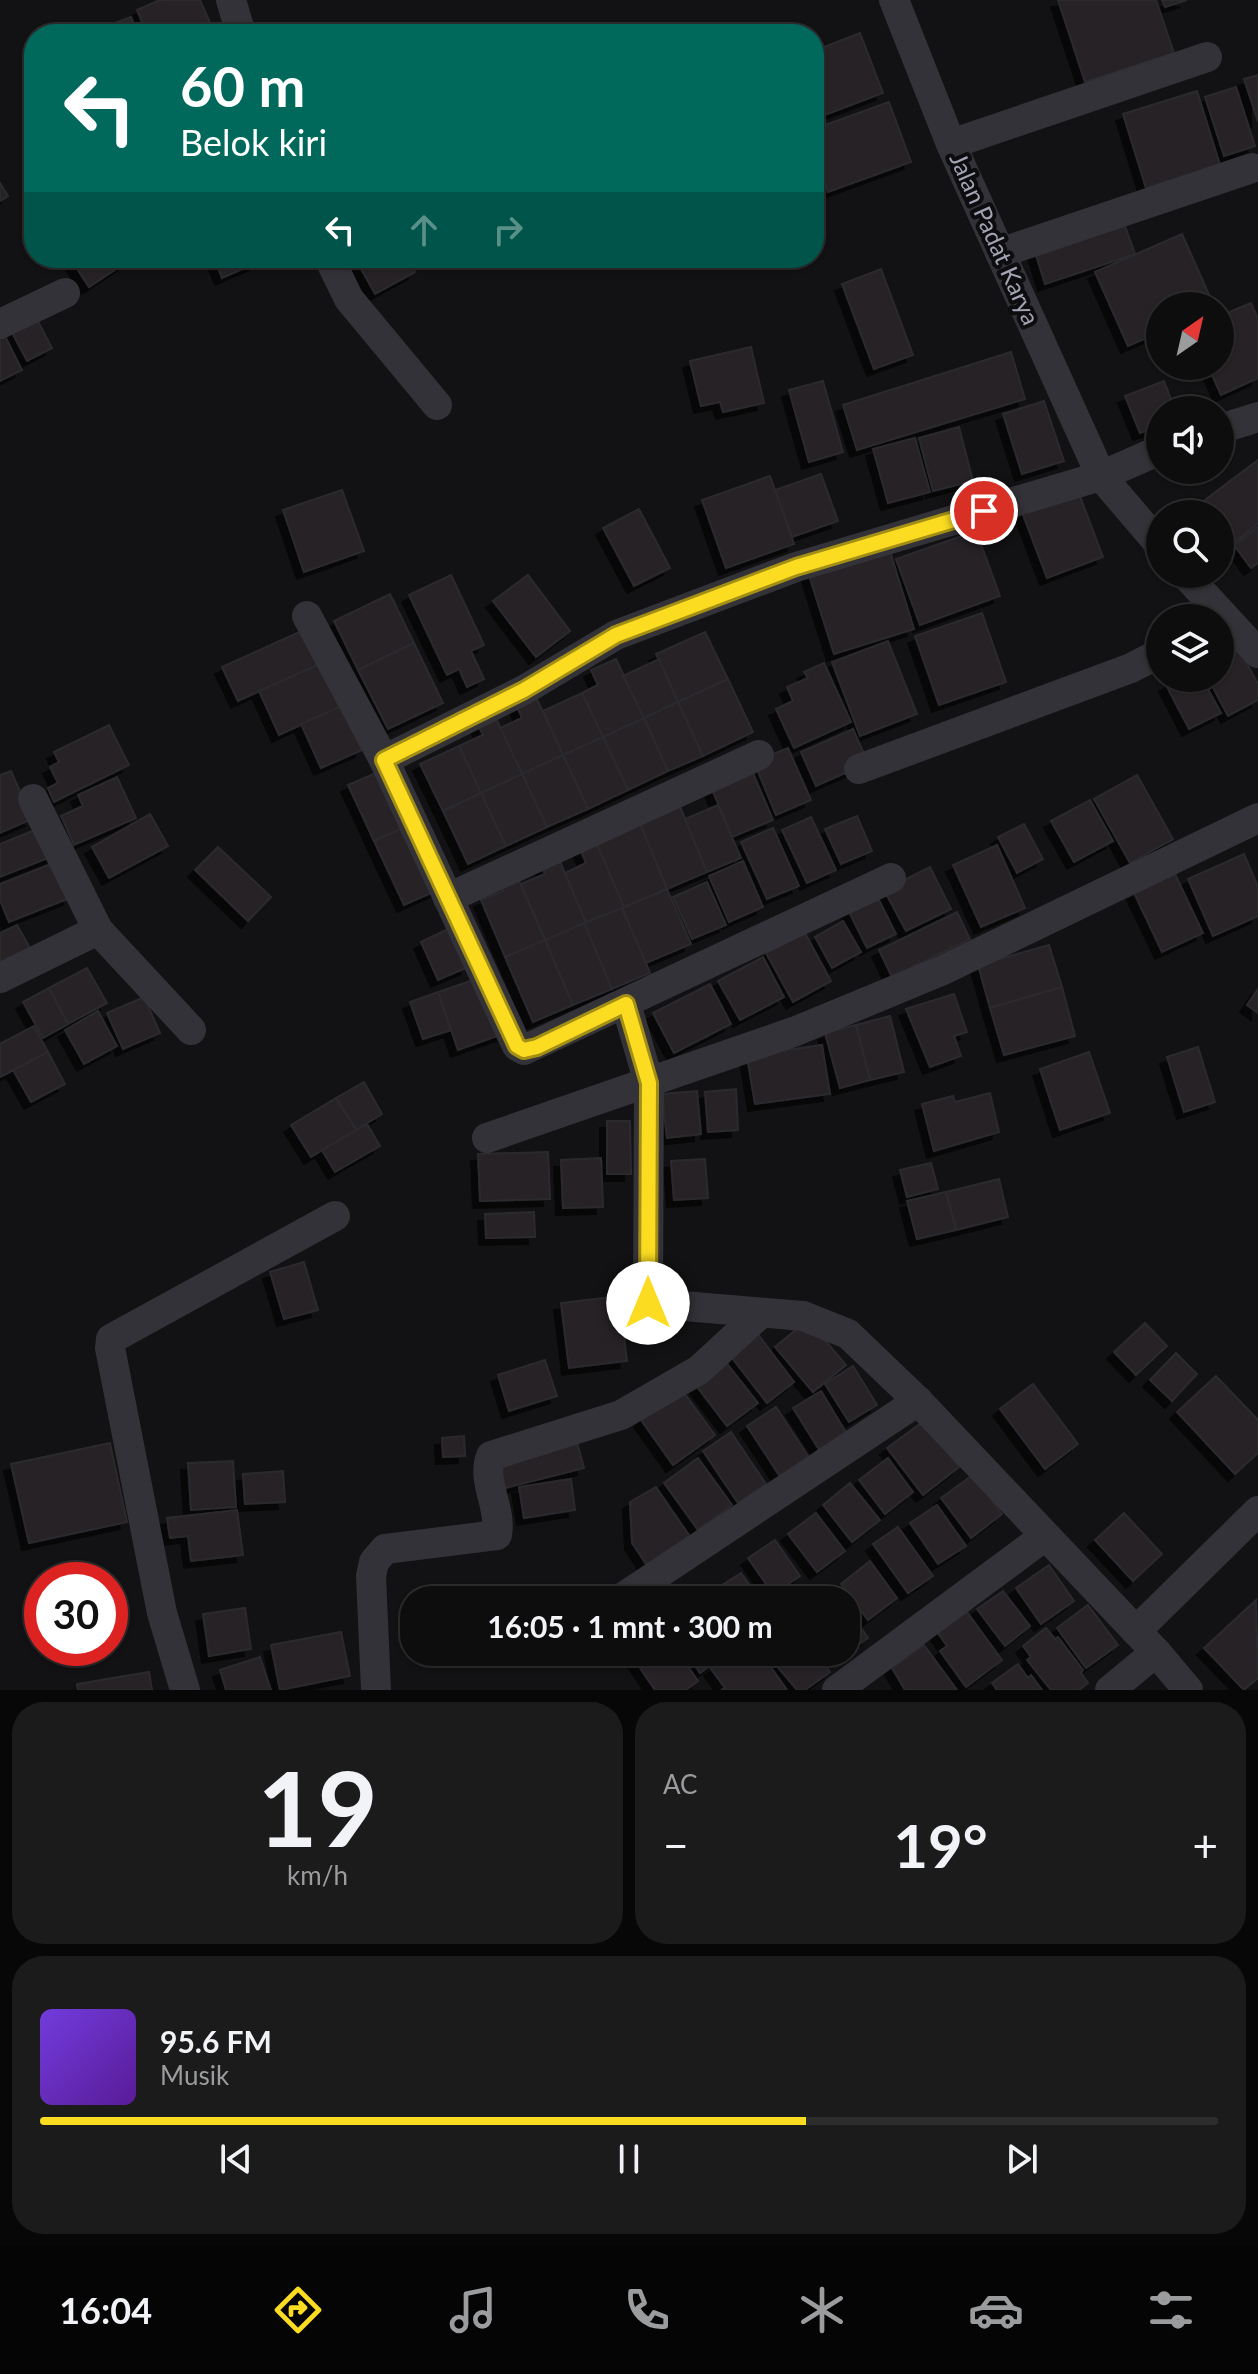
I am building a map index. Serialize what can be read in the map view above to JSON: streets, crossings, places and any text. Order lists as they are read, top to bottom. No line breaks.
{"streets":{"street":["Jalan Padat Karya"]},"north":"top right","page":{"turn":["60 m","Belok kiri"],"limit":"30","trip":"16:05 · 1 mnt · 300 m","tile":[["19","km/h"],"AC"],"heat":["−","19°","+"],"song":["95.6 FM","Musik"],"tabs":"16:04"}}
